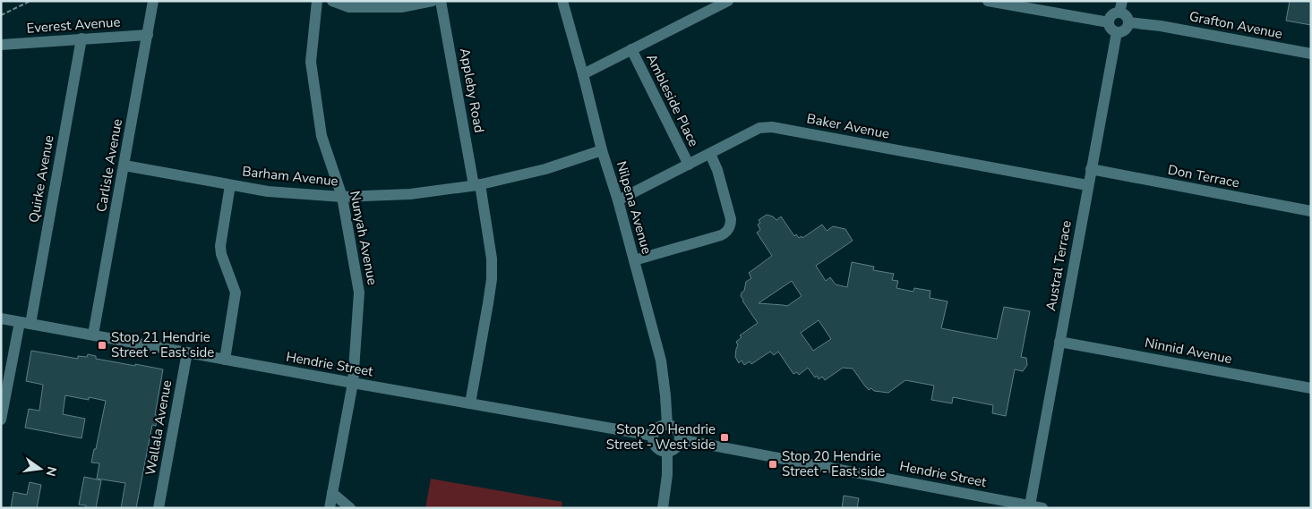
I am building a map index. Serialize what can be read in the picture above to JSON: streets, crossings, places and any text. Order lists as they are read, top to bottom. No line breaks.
{"streets":{"street":["Everest Avenue","Grafton Avenue","Appleby Road","Ambleside Place","Baker Avenue","Carlisle Avenue","Barham Avenue","Don Terrace","Quirke Avenue","Nilpena Avenue","Nunyah Avenue","Austral Terrace","Ninnid Avenue","Hendrie Street","Wallala Avenue"]},"crossings":[["Everest Avenue","Carlisle Avenue"],["Everest Avenue","Quirke Avenue"],["Grafton Avenue","Austral Terrace"],["Appleby Road","Barham Avenue"],["Ambleside Place","Baker Avenue"],["Baker Avenue","Nilpena Avenue"],["Baker Avenue","Austral Terrace"],["Carlisle Avenue","Barham Avenue"],["Carlisle Avenue","Hendrie Street"],["Barham Avenue","Nilpena Avenue"],["Barham Avenue","Nunyah Avenue"],["Don Terrace","Austral Terrace"],["Quirke Avenue","Hendrie Street"],["Nilpena Avenue","Hendrie Street"],["Nunyah Avenue","Hendrie Street"],["Austral Terrace","Ninnid Avenue"],["Austral Terrace","Hendrie Street"],["Hendrie Street","Wallala Avenue"]],"places":{"transit":["Stop 21 Hendrie Street - East side","Stop 20 Hendrie Street - West side","Stop 20 Hendrie Street - East side"]},"north":"right"}
